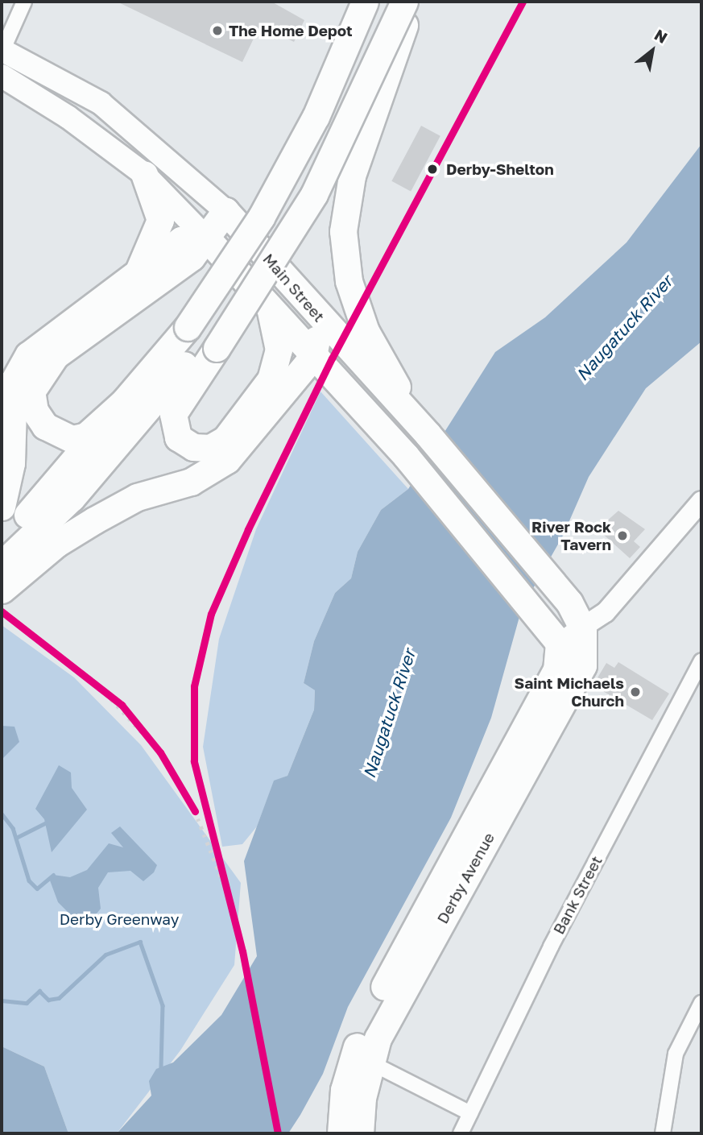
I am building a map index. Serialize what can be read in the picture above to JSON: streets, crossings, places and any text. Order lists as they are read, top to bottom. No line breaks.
{"streets":{"highway":["Main Street","Derby Avenue"],"street":["Bank Street"]},"crossings":[["Main Street","Derby Avenue"]],"water":["Naugatuck River"],"parks":["Derby Greenway"],"places":["The Home Depot","Derby-Shelton","River Rock Tavern","Saint Michaels Church"],"north":"top right"}
